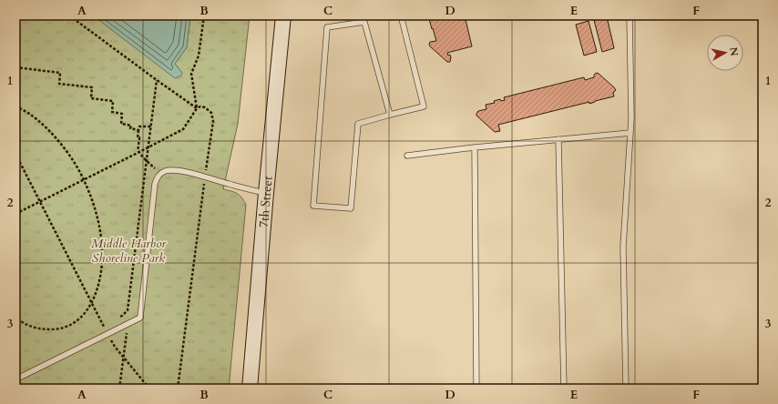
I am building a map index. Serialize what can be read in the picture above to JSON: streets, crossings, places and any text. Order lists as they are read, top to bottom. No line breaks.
{"streets":{"street":["7th Street"]},"parks":["Middle Harbor Shoreline Park"],"north":"right","grid":{"columns":["A","B","C","D","E","F"],"rows":["1","2","3"]}}
